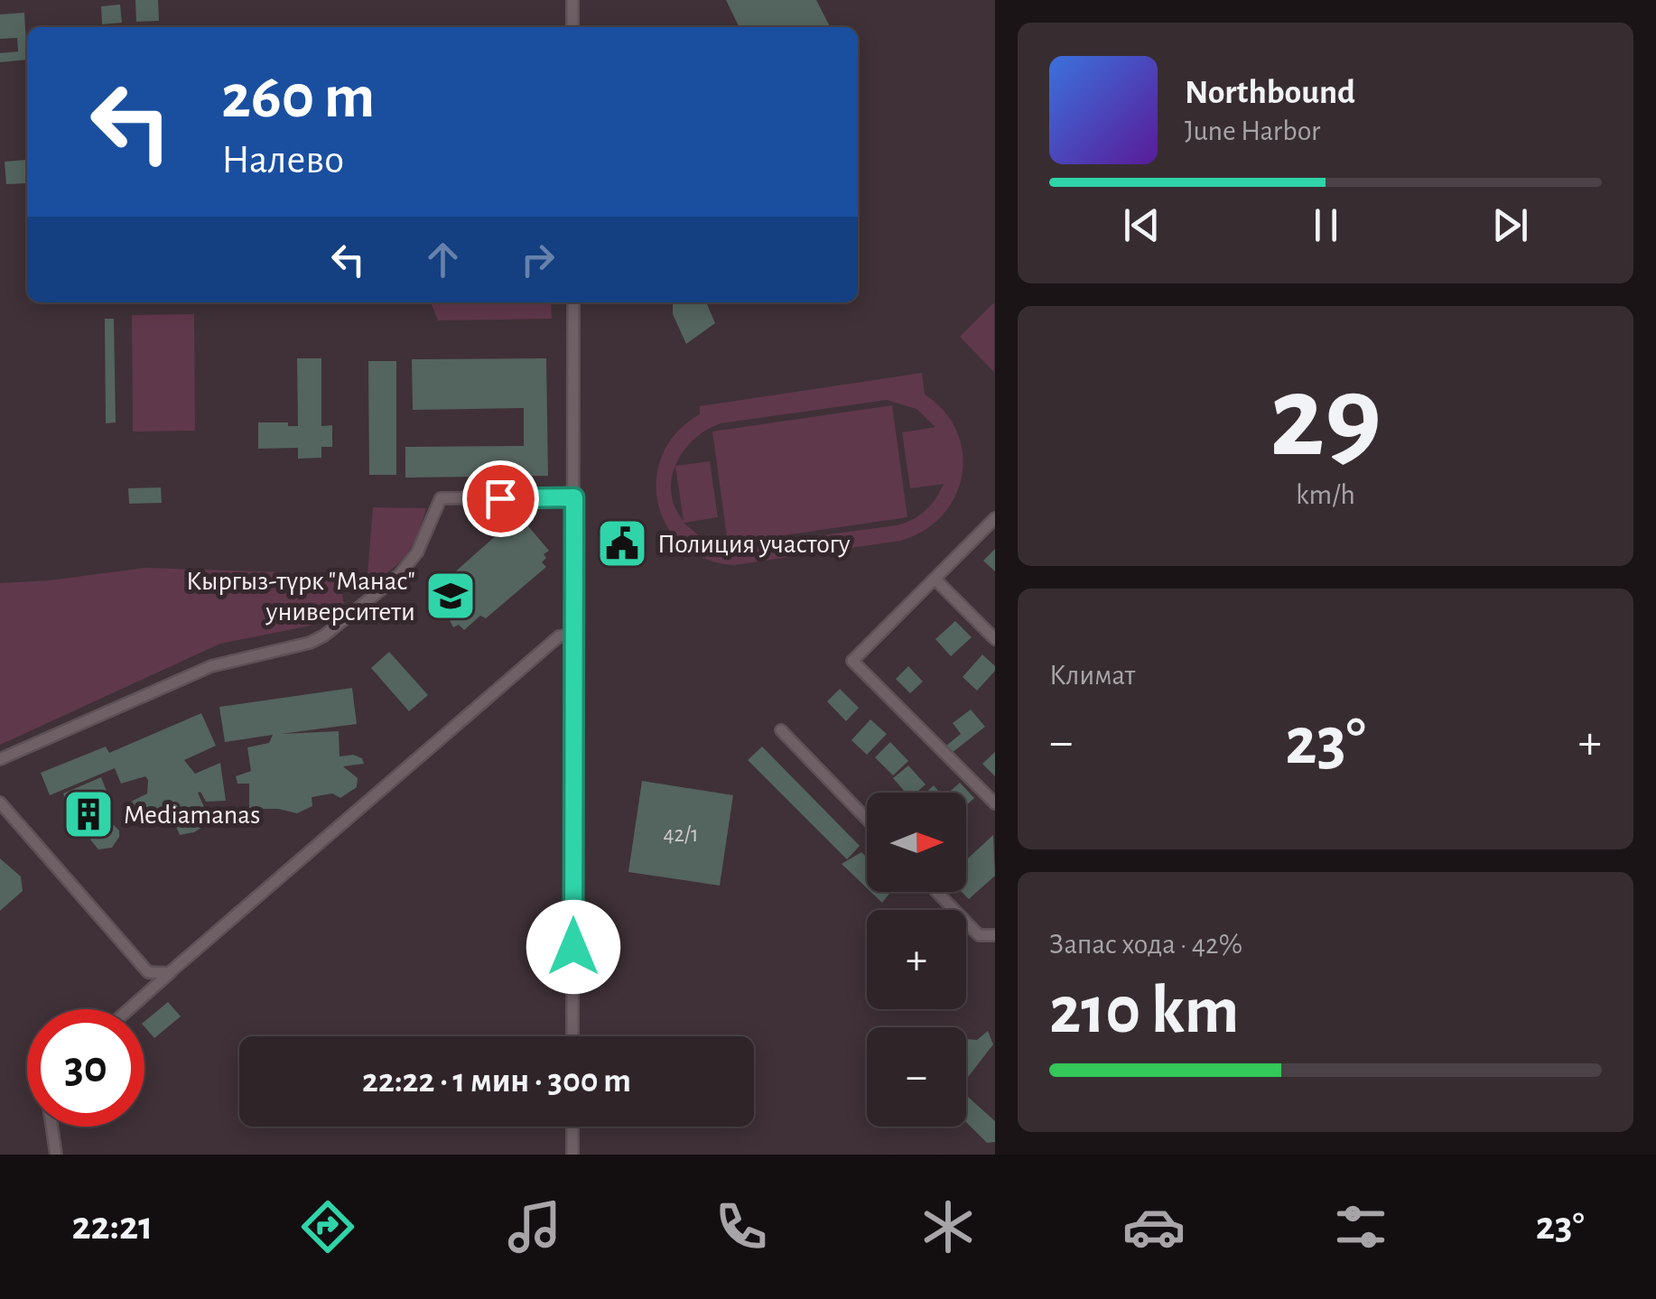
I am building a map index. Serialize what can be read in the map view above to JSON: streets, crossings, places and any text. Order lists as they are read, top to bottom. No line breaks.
{"places":{"public building":["Полиция участогу"],"school or university":["Кыргыз-түрк \"Манас\" университети"],"building":["Mediamanas"]},"house_numbers":["42/1"],"north":"right","page":{"turn":["260 m","Налево"],"song":["Northbound","June Harbor"],"tile":[["29","km/h"],"Климат",["Запас хода · 42%","210 km"]],"heat":["−","23°","+"],"map_buttons":["+","−"],"limit":"30","trip":"22:22 · 1 мин · 300 m","tabs":["22:21","23°"]}}
